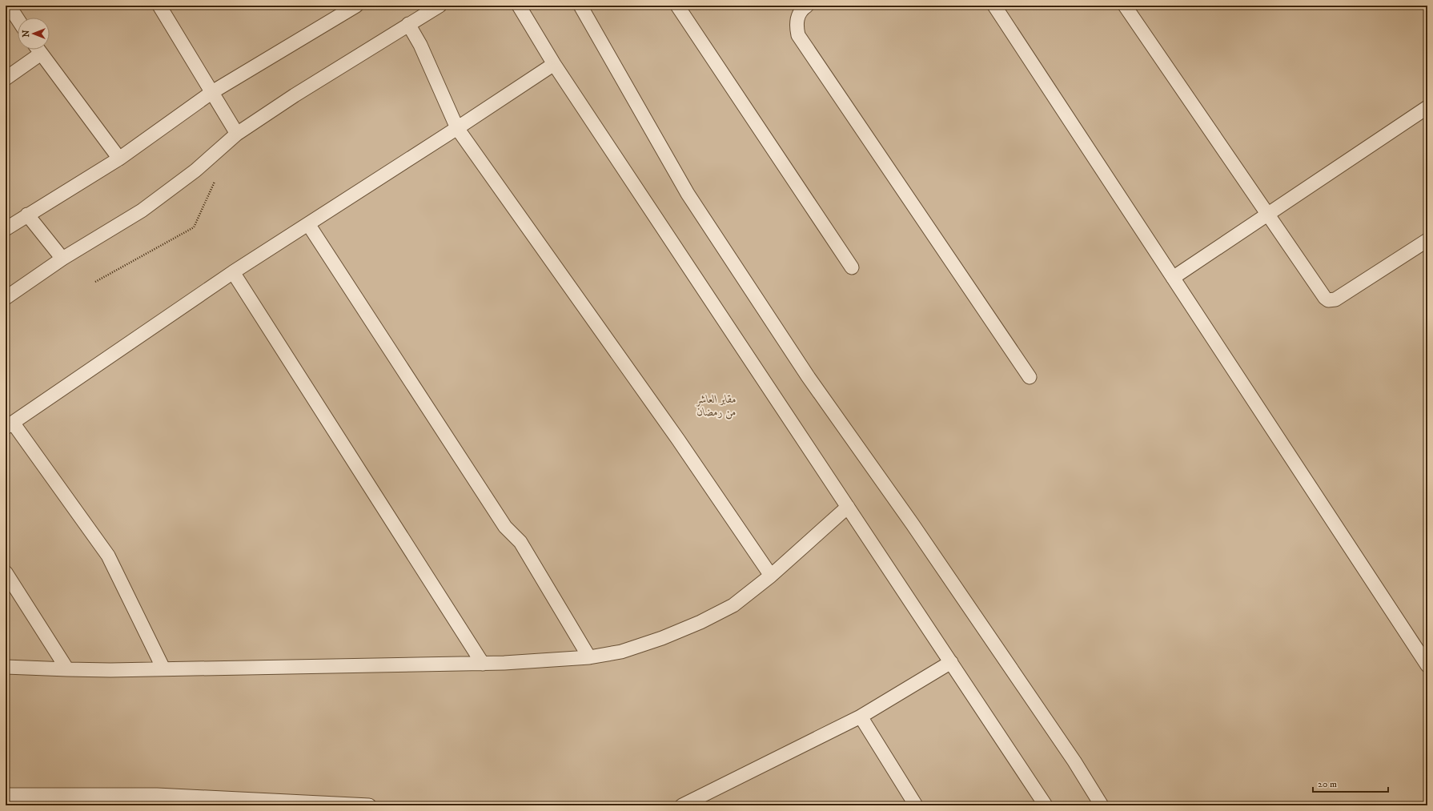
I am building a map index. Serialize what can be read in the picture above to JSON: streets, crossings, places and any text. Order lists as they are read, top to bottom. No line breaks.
{"parks":["مقابر العاشر من رمضان"],"scale_bar":"20 m","north":"left"}
